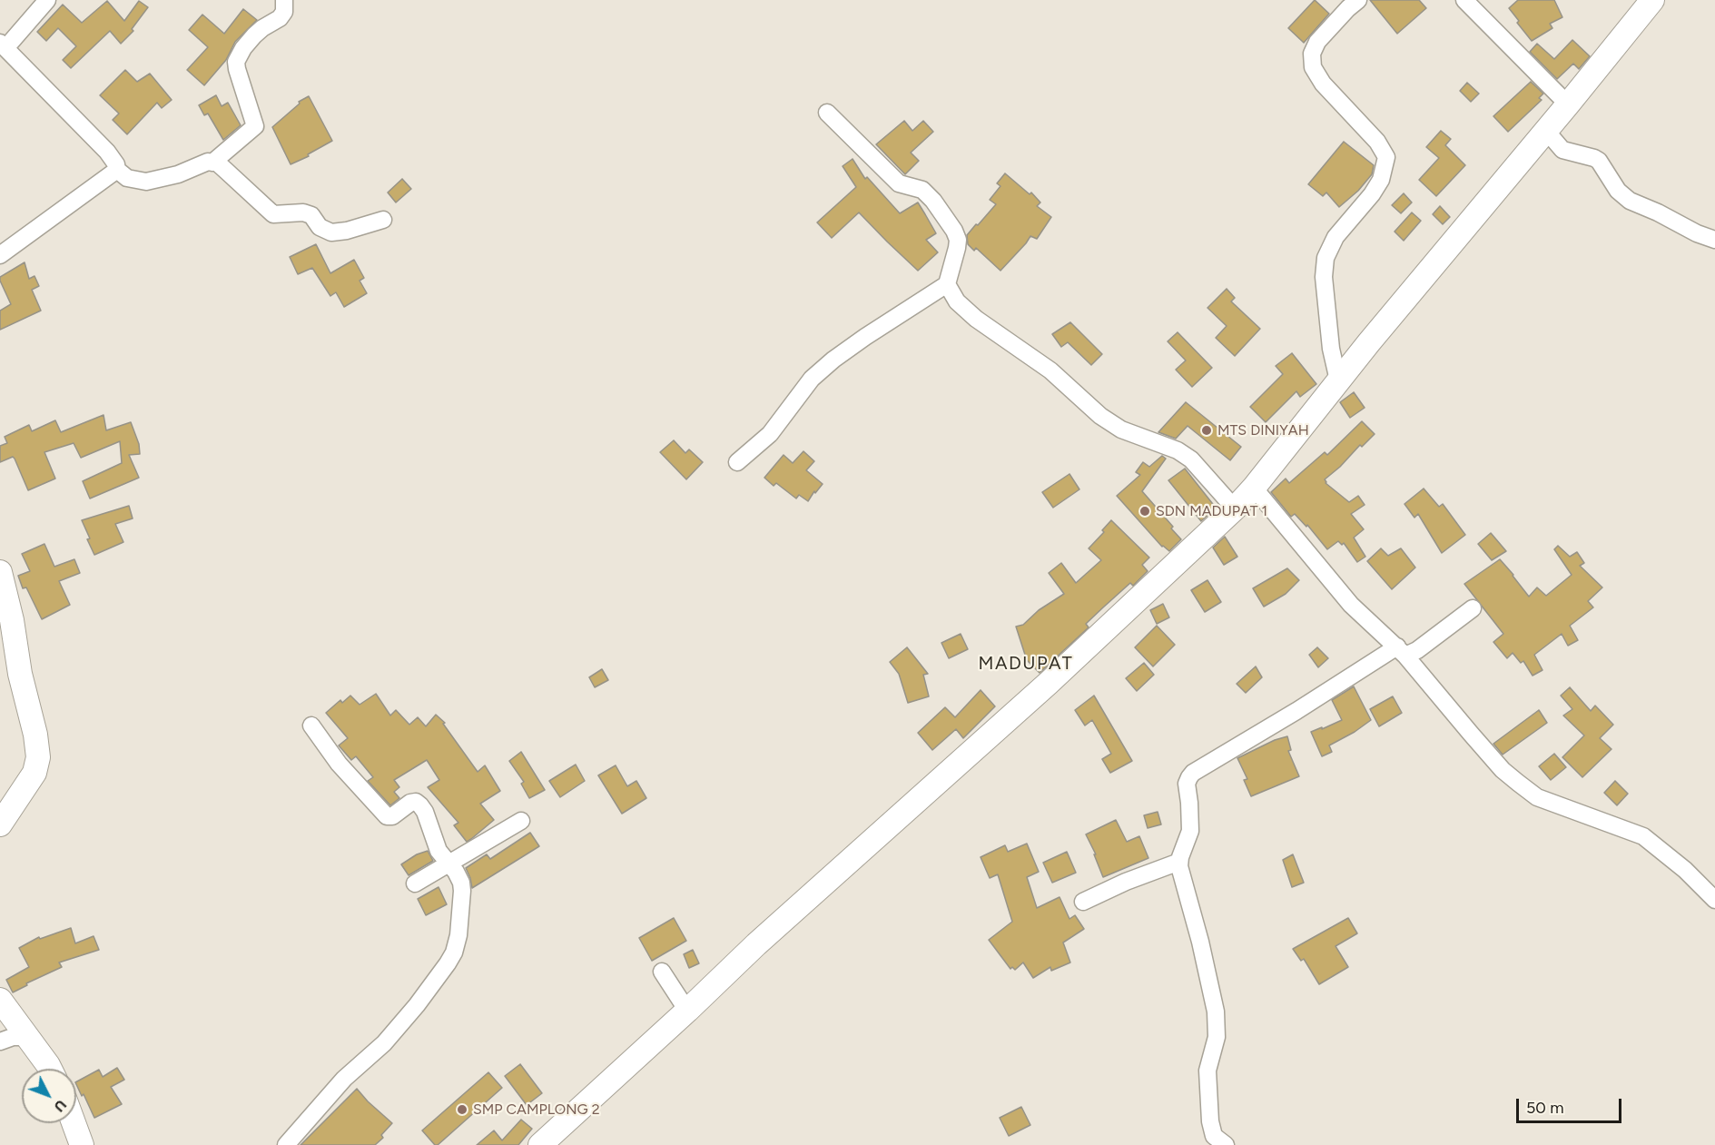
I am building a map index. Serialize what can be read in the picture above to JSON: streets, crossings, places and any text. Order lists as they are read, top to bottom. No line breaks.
{"districts":["MADUPAT"],"places":["MTS DINIYAH","SDN MADUPAT 1","SMP CAMPLONG 2"],"scale_bar":"50 m","north":"bottom right"}
